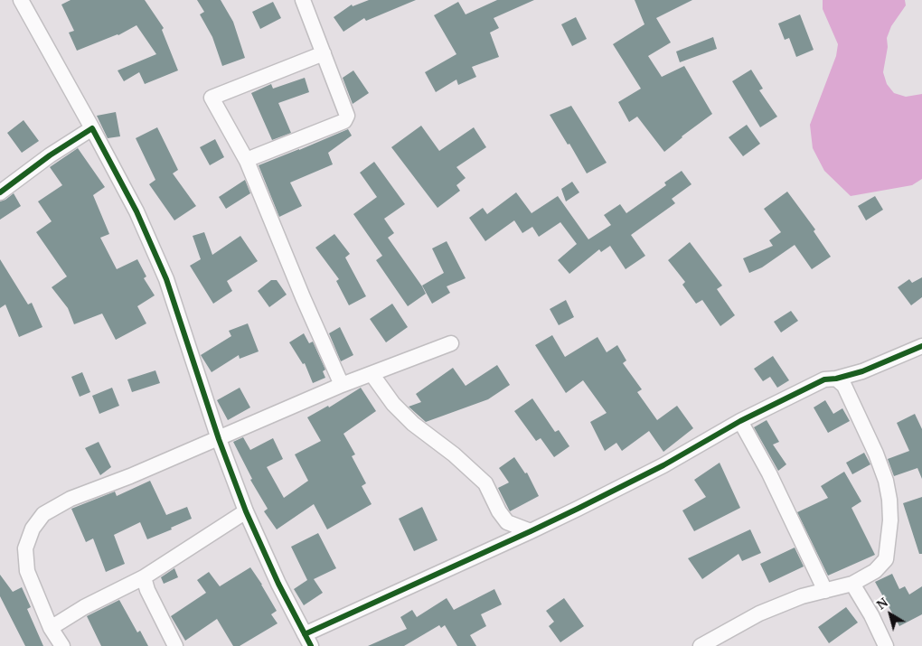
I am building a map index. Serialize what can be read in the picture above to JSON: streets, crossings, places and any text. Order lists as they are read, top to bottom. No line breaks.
{"north":"top left"}
